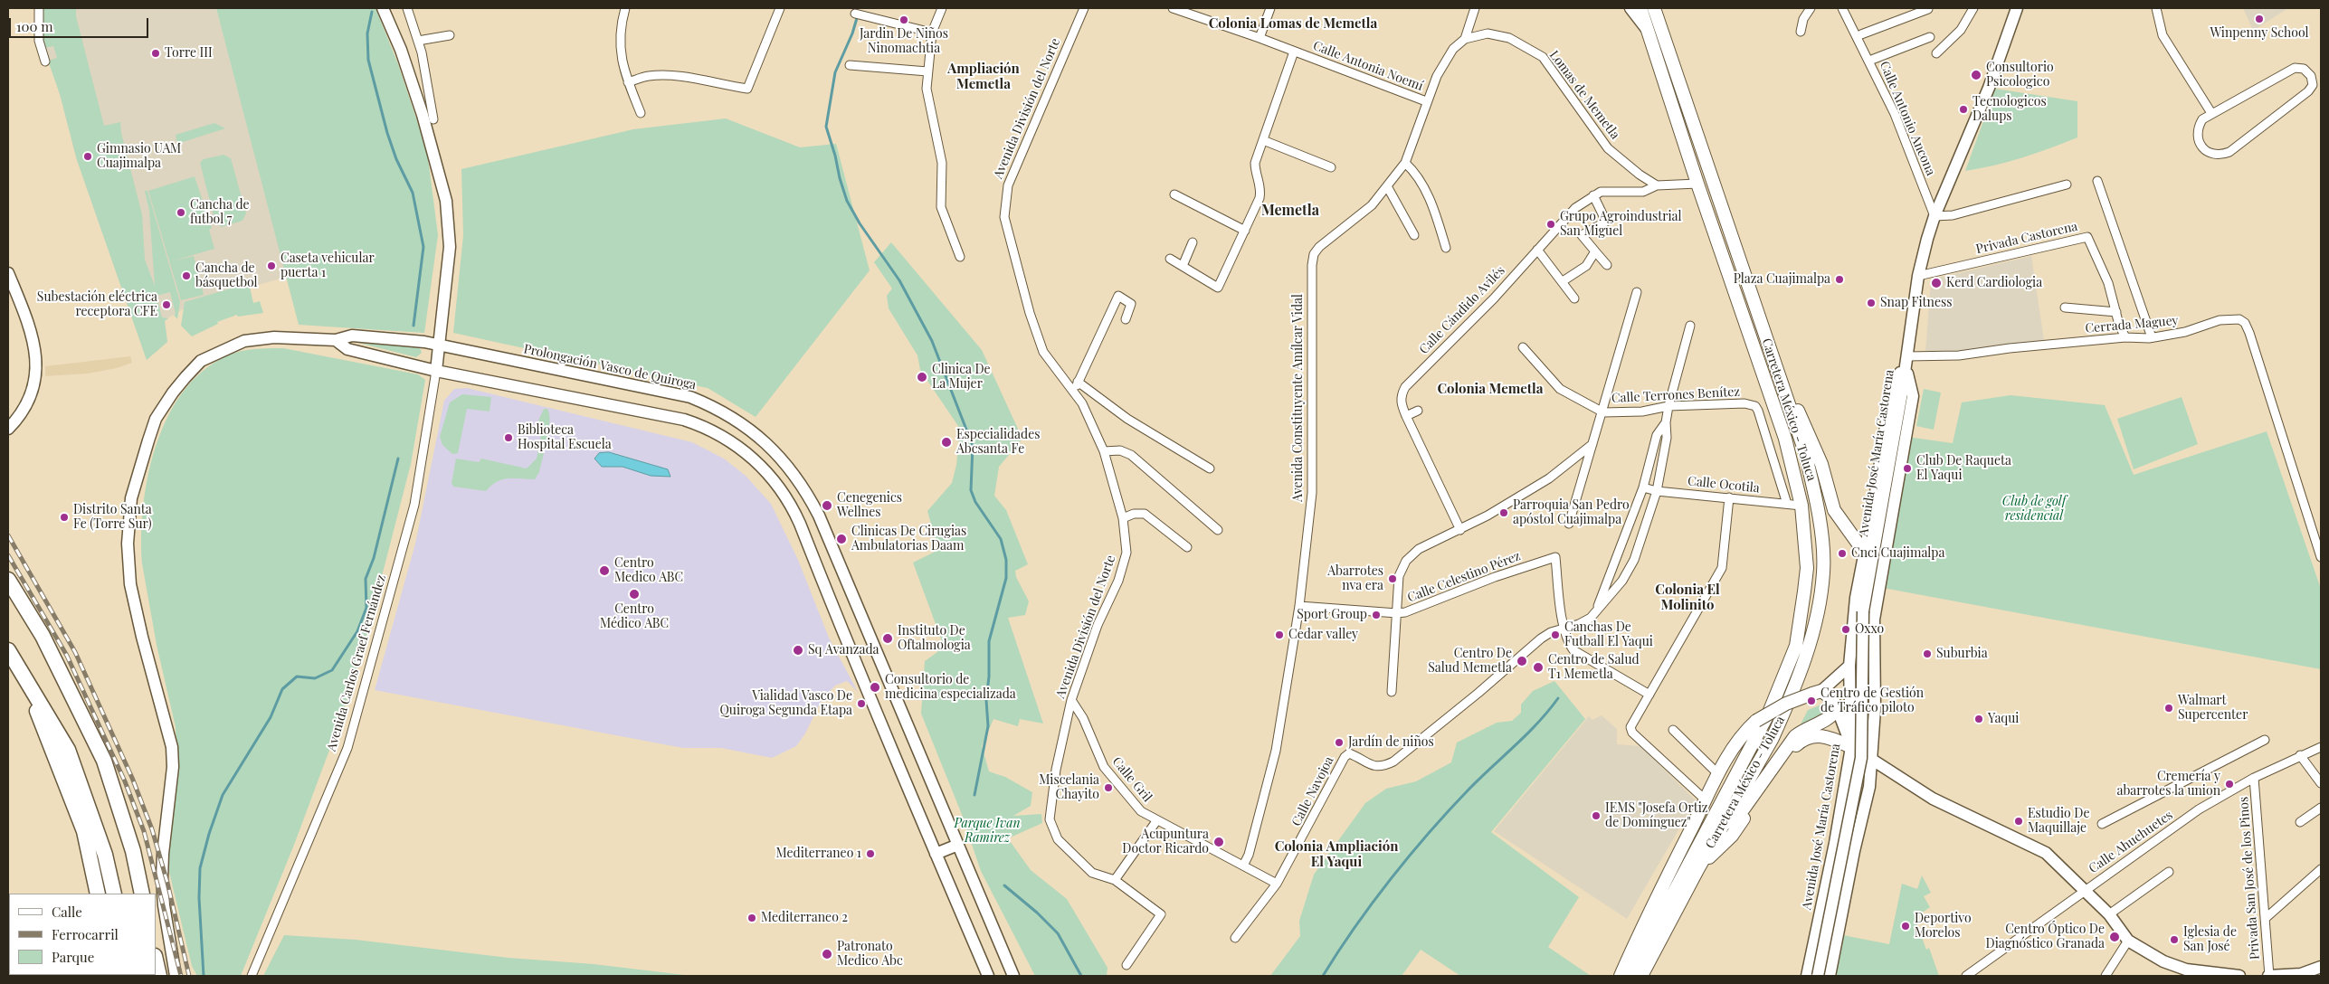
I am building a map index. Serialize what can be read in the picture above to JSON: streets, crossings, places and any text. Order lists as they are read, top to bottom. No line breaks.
{"streets":{"main road":["Carretera México - Toluca"],"street":["Calle Antonia Noemí","Lomas de Memetla","Avenida División del Norte","Calle Antonio Ancona","Privada Castorena","Calle Cándido Avilés","Cerrada Maguey","Prolongación Vasco de Quiroga","Calle Terrones Benítez","Avenida Constituyente Amílcar Vidal","Avenida José María Castorena","Calle Ocotila","Calle Celestino Pérez","Avenida Carlos Graef Fernández","Calle Gril","Calle Navojoa","Calle Ahuehuetes","Privada San José de los Pinos"]},"crossings":[["Calle Antonia Noemí","Lomas de Memetla"],["Calle Antonia Noemí","Avenida Constituyente Amílcar Vidal"],["Lomas de Memetla","Calle Cándido Avilés"],["Lomas de Memetla","Avenida Constituyente Amílcar Vidal"],["Avenida División del Norte","Calle Gril"],["Calle Antonio Ancona","Avenida José María Castorena"],["Privada Castorena","Cerrada Maguey"],["Privada Castorena","Avenida José María Castorena"],["Cerrada Maguey","Avenida José María Castorena"],["Prolongación Vasco de Quiroga","Avenida Carlos Graef Fernández"],["Calle Terrones Benítez","Calle Ocotila"],["Avenida Constituyente Amílcar Vidal","Calle Celestino Pérez"],["Avenida Constituyente Amílcar Vidal","Calle Gril"],["Carretera México - Toluca","Calle Ocotila"],["Calle Celestino Pérez","Calle Navojoa"],["Calle Gril","Calle Navojoa"],["Calle Ahuehuetes","Privada San José de los Pinos"]],"districts":["Colonia Lomas de Memetla","Ampliación Memetla","Memetla","Colonia Memetla","Colonia El Molinito","Colonia Ampliación El Yaqui"],"parks":["Club de golf residencial","Parque Ivan Ramirez"],"places":["Winpenny School","Jardin De Niños Ninomachtia","Torre III","Consultorio Psicologico","Tecnologicos Dalups","Gimnasio UAM Cuajimalpa","Cancha de futbol 7","Grupo Agroindustrial San Miguel","Caseta vehicular puerta 1","Cancha de básquetbol","Plaza Cuajimalpa","Kerd Cardiologia","Snap Fitness","Subestación eléctrica receptora CFE","Clinica De La Mujer","Biblioteca Hospital Escuela","Especialidades Abcsanta Fe","Club De Raqueta El Yaqui","Cenegenics Wellnes","Parroquia San Pedro apóstol Cuajimalpa","Distrito Santa Fe (Torre Sur)","Clinicas De Cirugias Ambulatorias Daam","Cnci Cuajimalpa","Centro Medico ABC","Abarrotes nva era","Centro Médico ABC","Sport Group","Oxxo","Cedar valley","Canchas De Futball El Yaqui","Instituto De Oftalmologia","Sq Avanzada","Suburbia","Centro De Salud Memetla","Centro de Salud T1 Memetla","Consultorio de medicina especializada","Centro de Gestión de Tráfico piloto","Vialidad Vasco De Quiroga Segunda Etapa","Walmart Supercenter","Yaqui","Jardín de niños","Cremería y abarrotes la union","Miscelania Chayito","IEMS \"Josefa Ortiz de Domínguez\"","Estudio De Maquillaje","Acupuntura Doctor Ricardo","Mediterraneo 1","Mediterraneo 2","Deportivo Morelos","Centro Óptico De Diagnóstico Granada","Iglesia de San José","Patronato Medico Abc"],"legend":["Calle","Ferrocarril","Parque"],"scale_bar":"100 m"}
